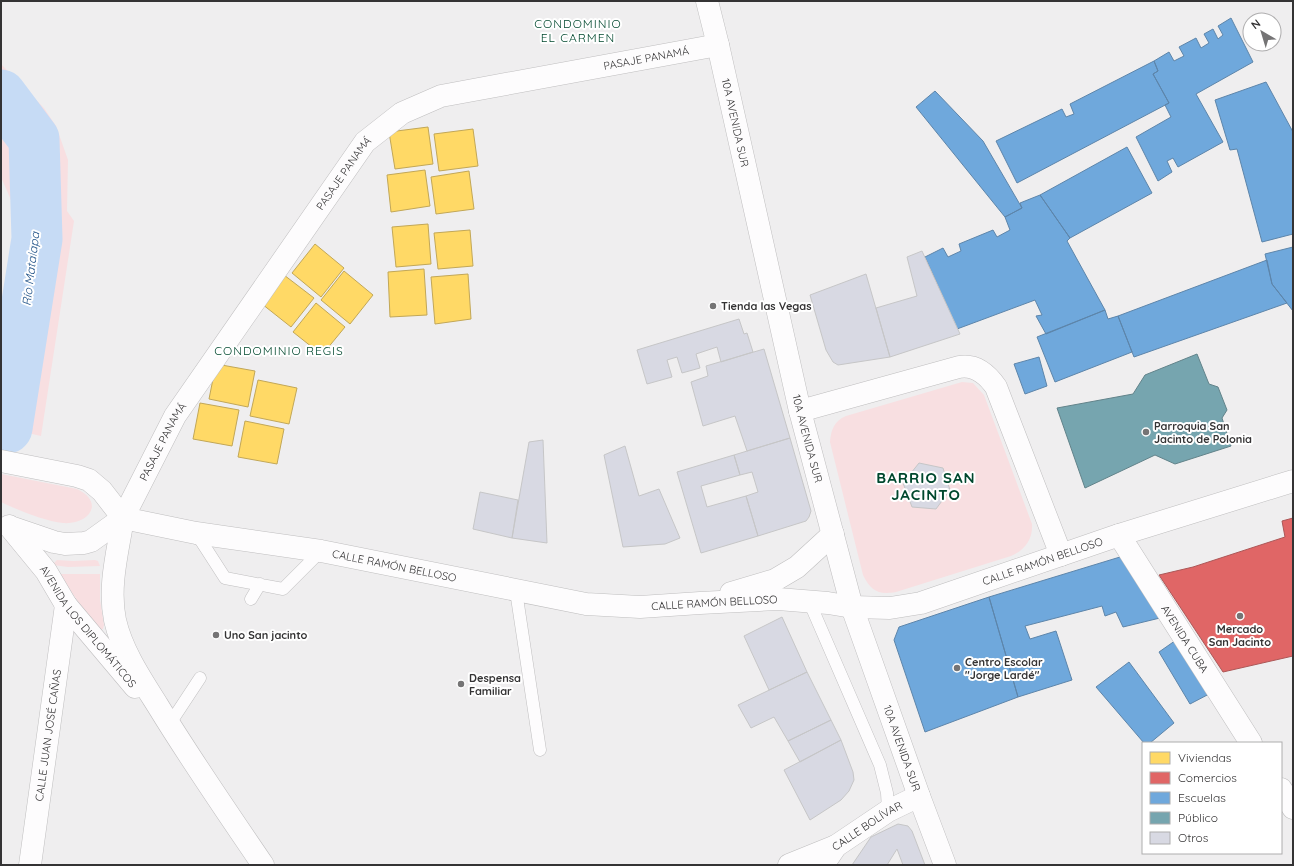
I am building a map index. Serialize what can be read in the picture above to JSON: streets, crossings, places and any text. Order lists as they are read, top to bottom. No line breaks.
{"streets":{"street":["PASAJE PANAMÁ","10A AVENIDA SUR","CALLE RAMÓN BELLOSO","AVENIDA LOS DIPLOMÁTICOS","AVENIDA CUBA","CALLE JUAN JOSÉ CAÑAS","CALLE BOLÍVAR"]},"crossings":[["PASAJE PANAMÁ","10A AVENIDA SUR"],["PASAJE PANAMÁ","CALLE RAMÓN BELLOSO"],["PASAJE PANAMÁ","AVENIDA LOS DIPLOMÁTICOS"],["10A AVENIDA SUR","CALLE RAMÓN BELLOSO"],["10A AVENIDA SUR","CALLE BOLÍVAR"],["CALLE RAMÓN BELLOSO","AVENIDA LOS DIPLOMÁTICOS"],["CALLE RAMÓN BELLOSO","AVENIDA CUBA"],["AVENIDA LOS DIPLOMÁTICOS","CALLE JUAN JOSÉ CAÑAS"]],"districts":["CONDOMINIO EL CARMEN","CONDOMINIO REGIS","BARRIO SAN JACINTO"],"water":["Río Matalapa"],"places":["Tienda las Vegas","Parroquia San Jacinto de Polonia","Mercado San Jacinto","Uno San jacinto","Centro Escolar \"Jorge Lardé\"","Despensa Familiar"],"legend":["Viviendas","Comercios","Escuelas","Público","Otros"],"north":"top left"}
